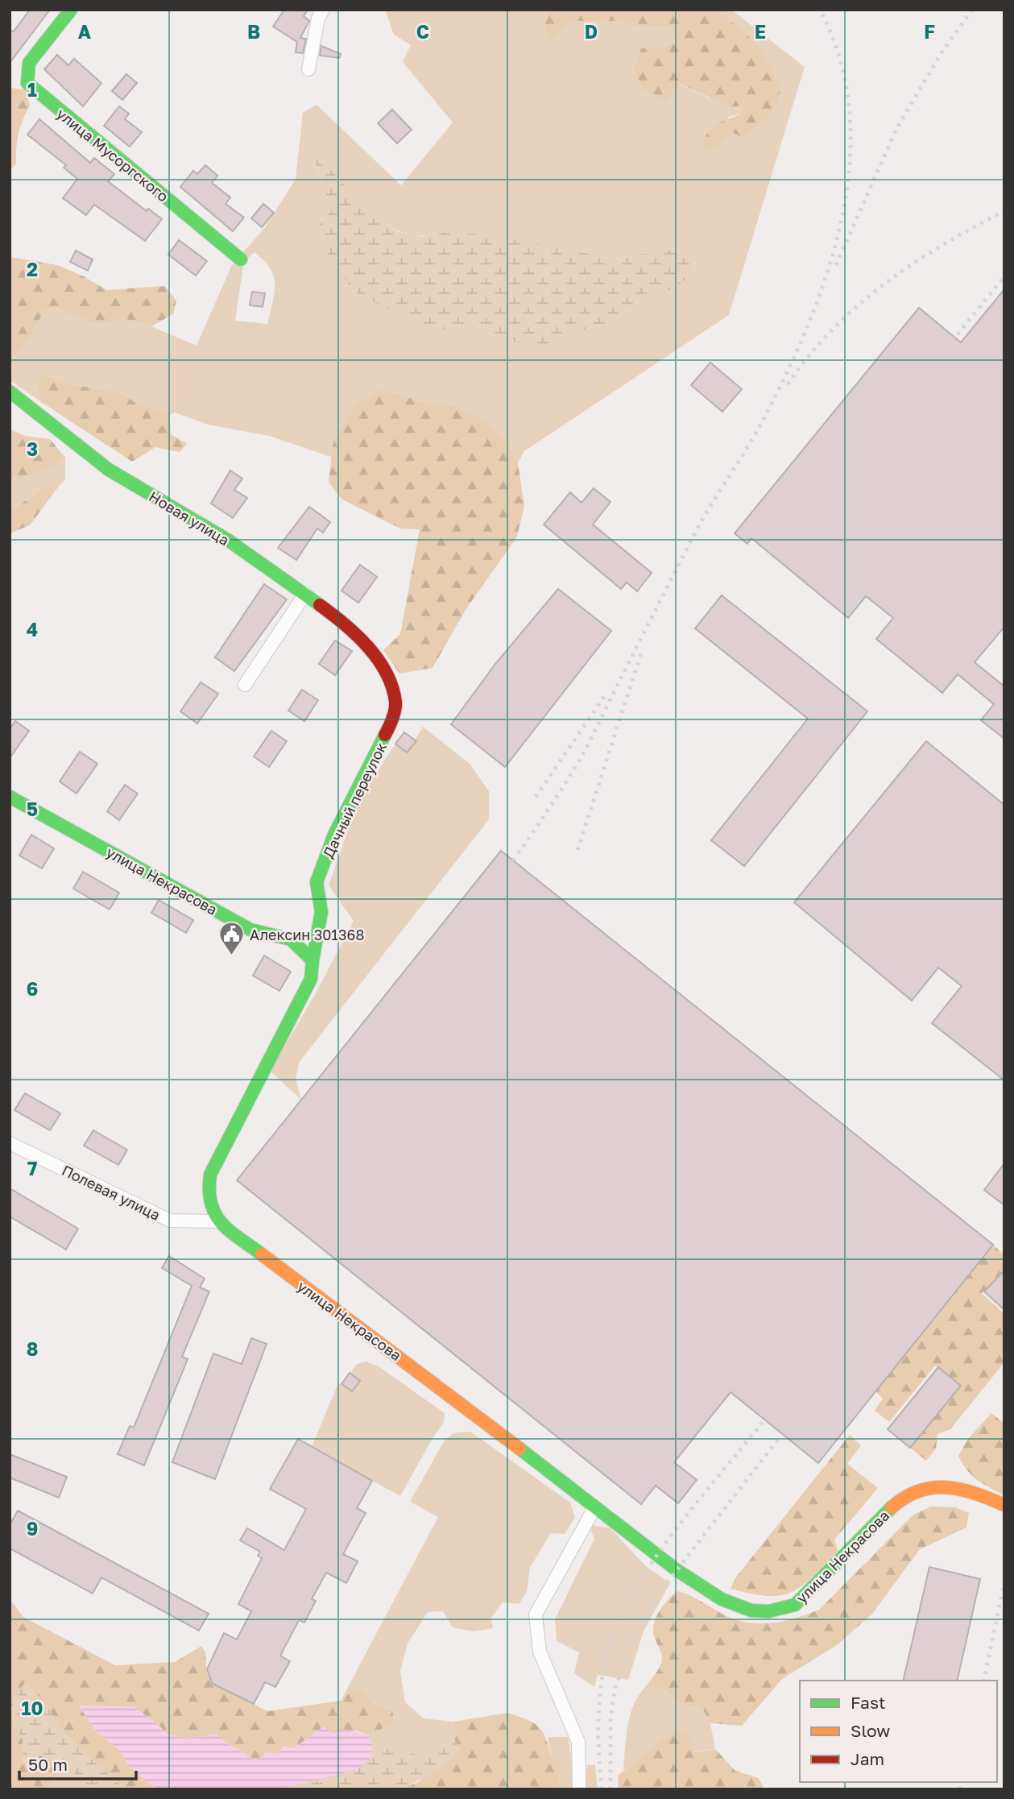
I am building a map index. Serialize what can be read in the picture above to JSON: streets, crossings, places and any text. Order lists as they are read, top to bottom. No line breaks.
{"streets":{"main road":["улица Мусоргского","Новая улица","Дачный переулок","улица Некрасова"],"street":["Полевая улица"]},"crossings":[["Новая улица","Дачный переулок"],["Дачный переулок","улица Некрасова"],["улица Некрасова","Полевая улица"]],"places":{"public building":["Алексин 301368"]},"legend":["Fast","Slow","Jam"],"scale_bar":"50 m","grid":{"columns":["A","B","C","D","E","F"],"rows":["1","2","3","4","5","6","7","8","9","10"]}}
